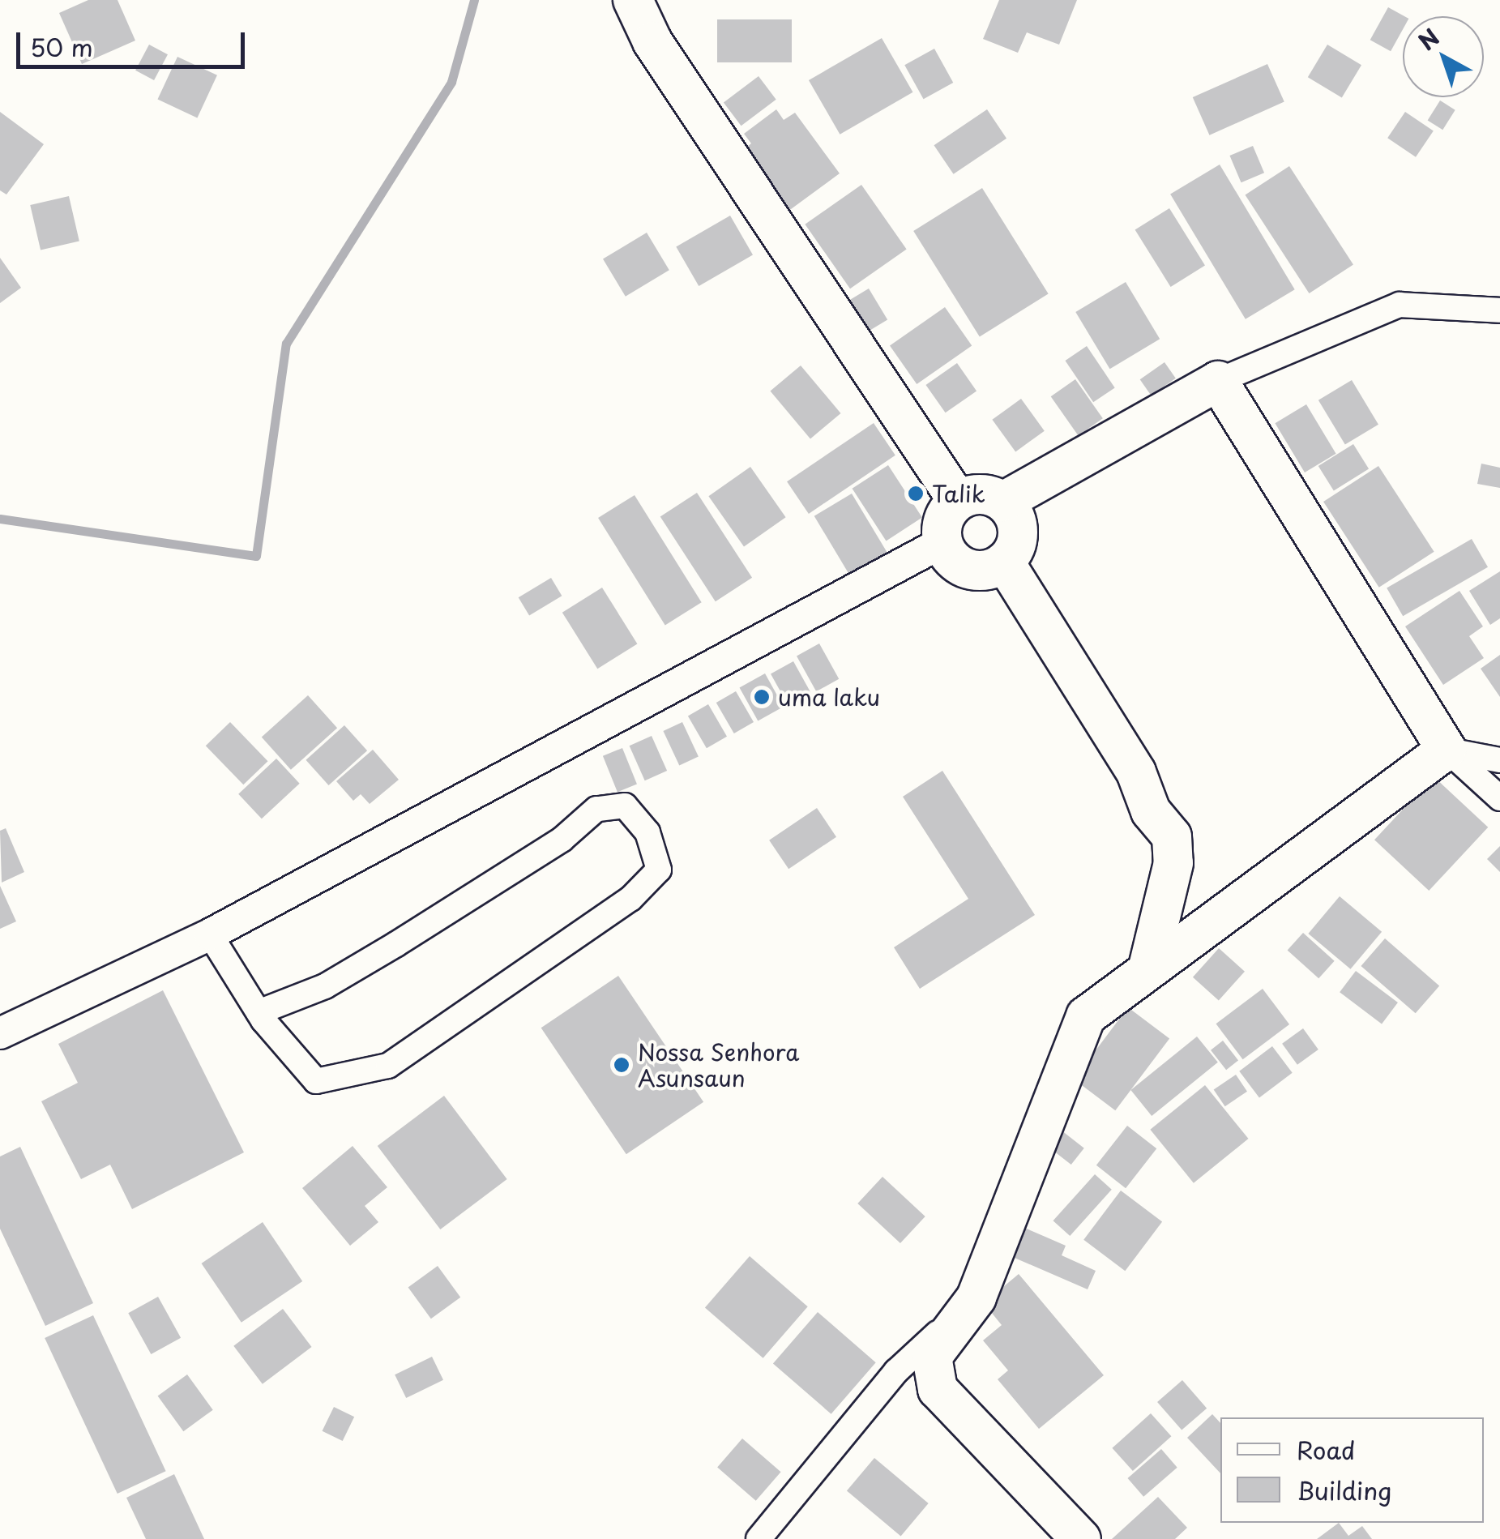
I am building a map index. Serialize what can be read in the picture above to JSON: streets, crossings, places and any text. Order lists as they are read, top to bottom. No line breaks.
{"places":["Talik","uma laku","Nossa Senhora Asunsaun"],"legend":["Road","Building"],"scale_bar":"50 m","north":"top left"}
